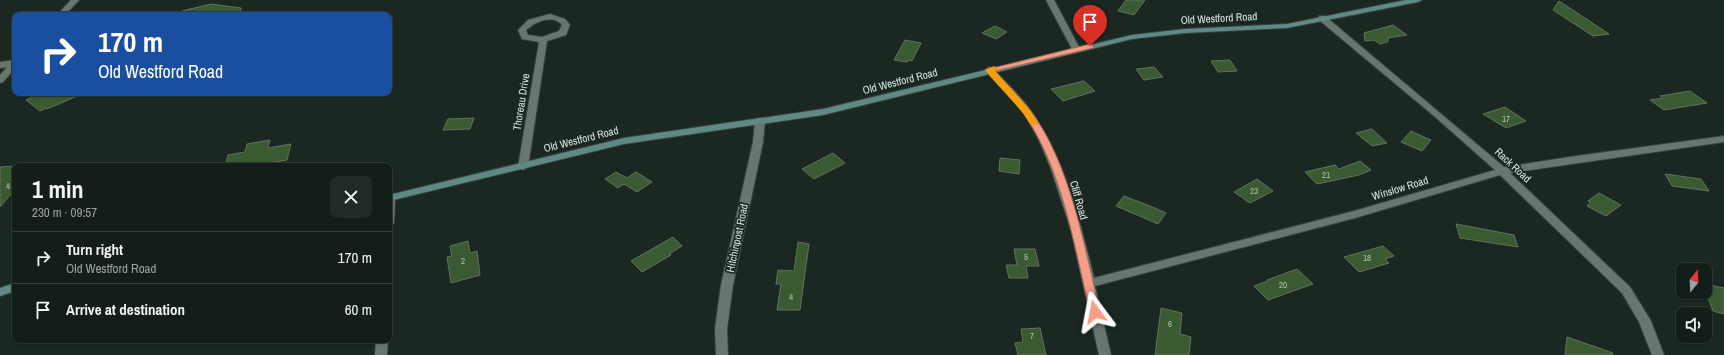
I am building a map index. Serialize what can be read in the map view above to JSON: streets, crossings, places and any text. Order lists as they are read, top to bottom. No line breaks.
{"streets":{"main road":["Old Westford Road"],"street":["Thoreau Drive","Rack Road","Winslow Road","Cliff Road","Hitchinpost Road"]},"crossings":[["Old Westford Road","Thoreau Drive"],["Old Westford Road","Rack Road"],["Old Westford Road","Cliff Road"],["Old Westford Road","Hitchinpost Road"],["Rack Road","Winslow Road"],["Winslow Road","Cliff Road"]],"house_numbers":["17","21","4","23","5","18","2","20","4","6","7"],"north":"top","page":{"turn":["170 m","Old Westford Road"],"heading":["1 min","230 m · 09:57"],"list":[{"name":"Turn right","note":"Old Westford Road","value":"170 m"},{"name":"Arrive at destination","value":"60 m"}]}}
